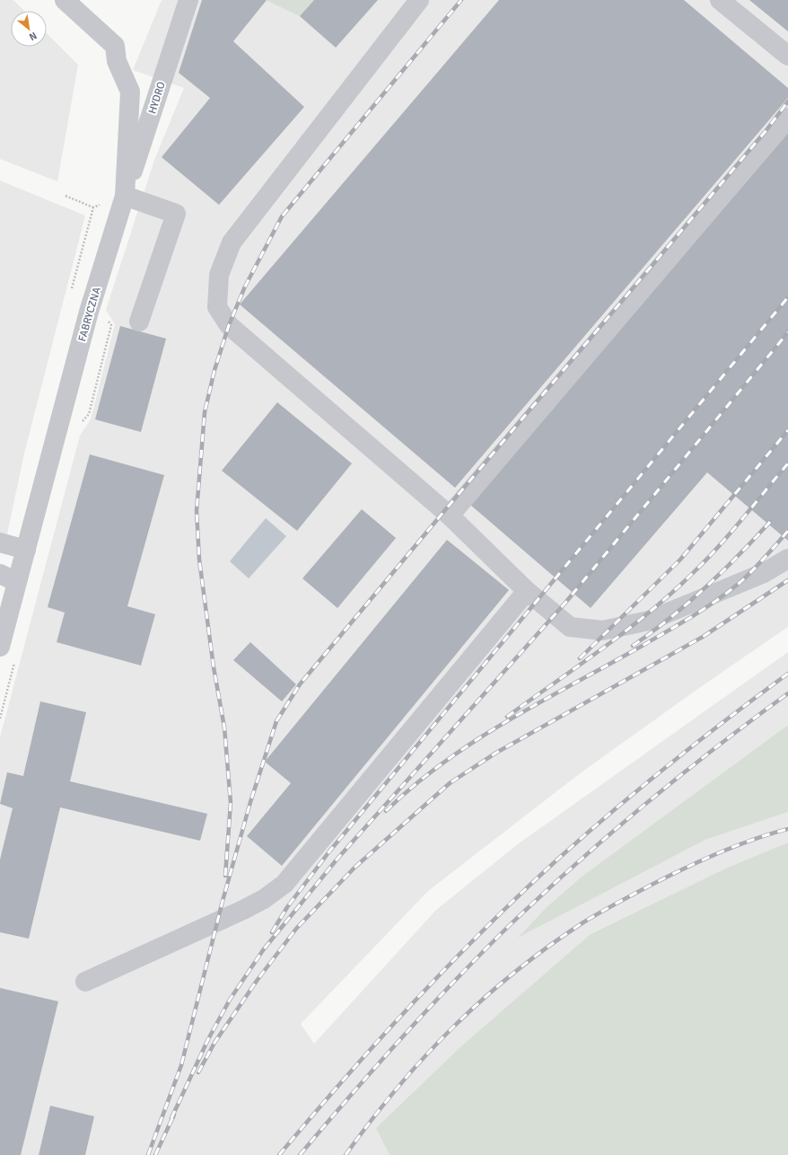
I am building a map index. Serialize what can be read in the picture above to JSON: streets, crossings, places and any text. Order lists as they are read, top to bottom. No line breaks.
{"streets":{"street":["HYDRO","FABRYCZNA"]},"crossings":[["HYDRO","FABRYCZNA"]],"north":"bottom right"}
